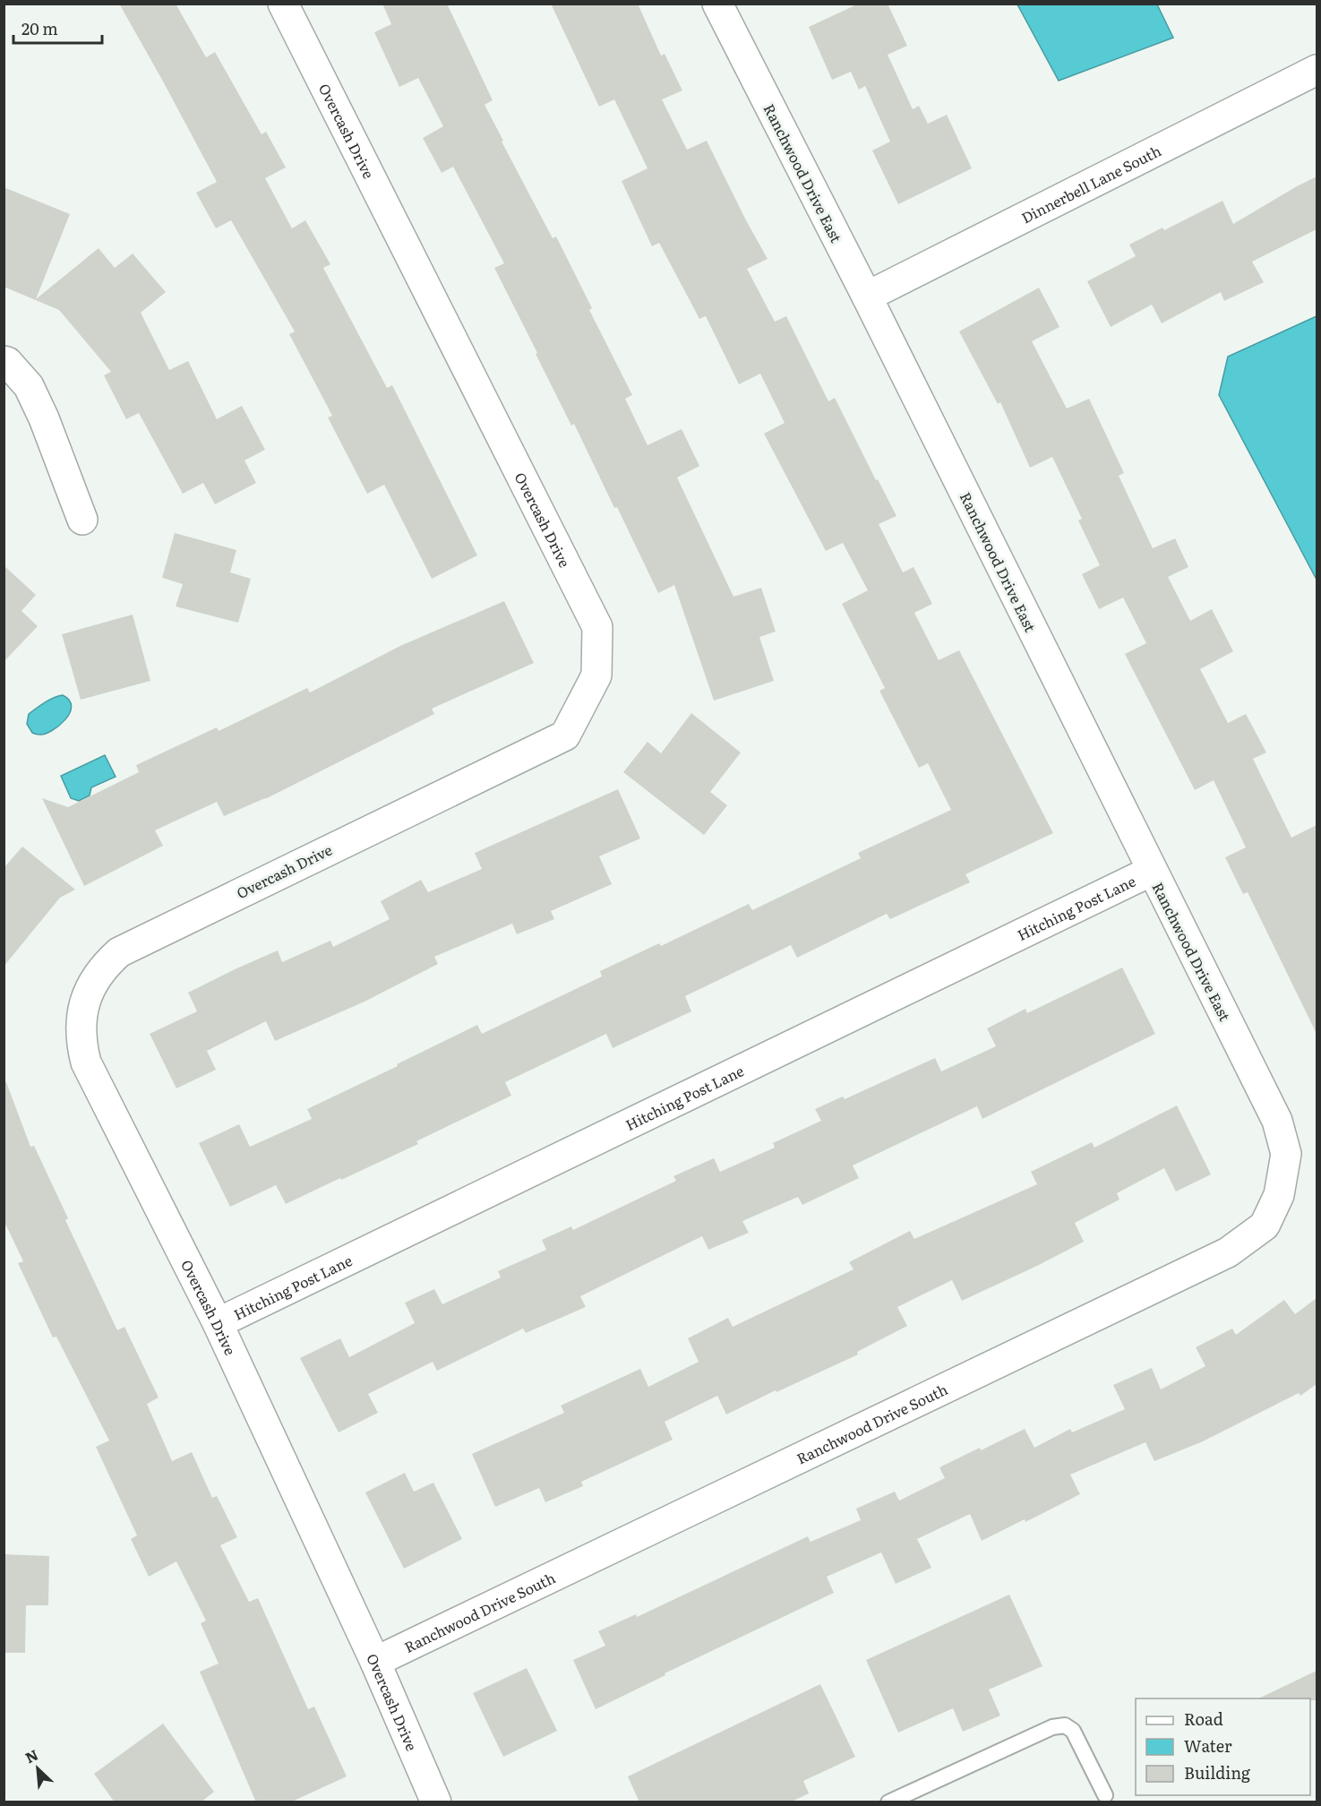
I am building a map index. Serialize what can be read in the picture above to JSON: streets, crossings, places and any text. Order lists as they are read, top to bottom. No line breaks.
{"streets":{"street":["Overcash Drive","Ranchwood Drive East","Dinnerbell Lane South","Hitching Post Lane","Ranchwood Drive South"]},"crossings":[["Overcash Drive","Hitching Post Lane"],["Overcash Drive","Ranchwood Drive South"],["Ranchwood Drive East","Dinnerbell Lane South"],["Ranchwood Drive East","Hitching Post Lane"],["Ranchwood Drive East","Ranchwood Drive South"]],"legend":["Road","Water","Building"],"scale_bar":"20 m","north":"top left"}
